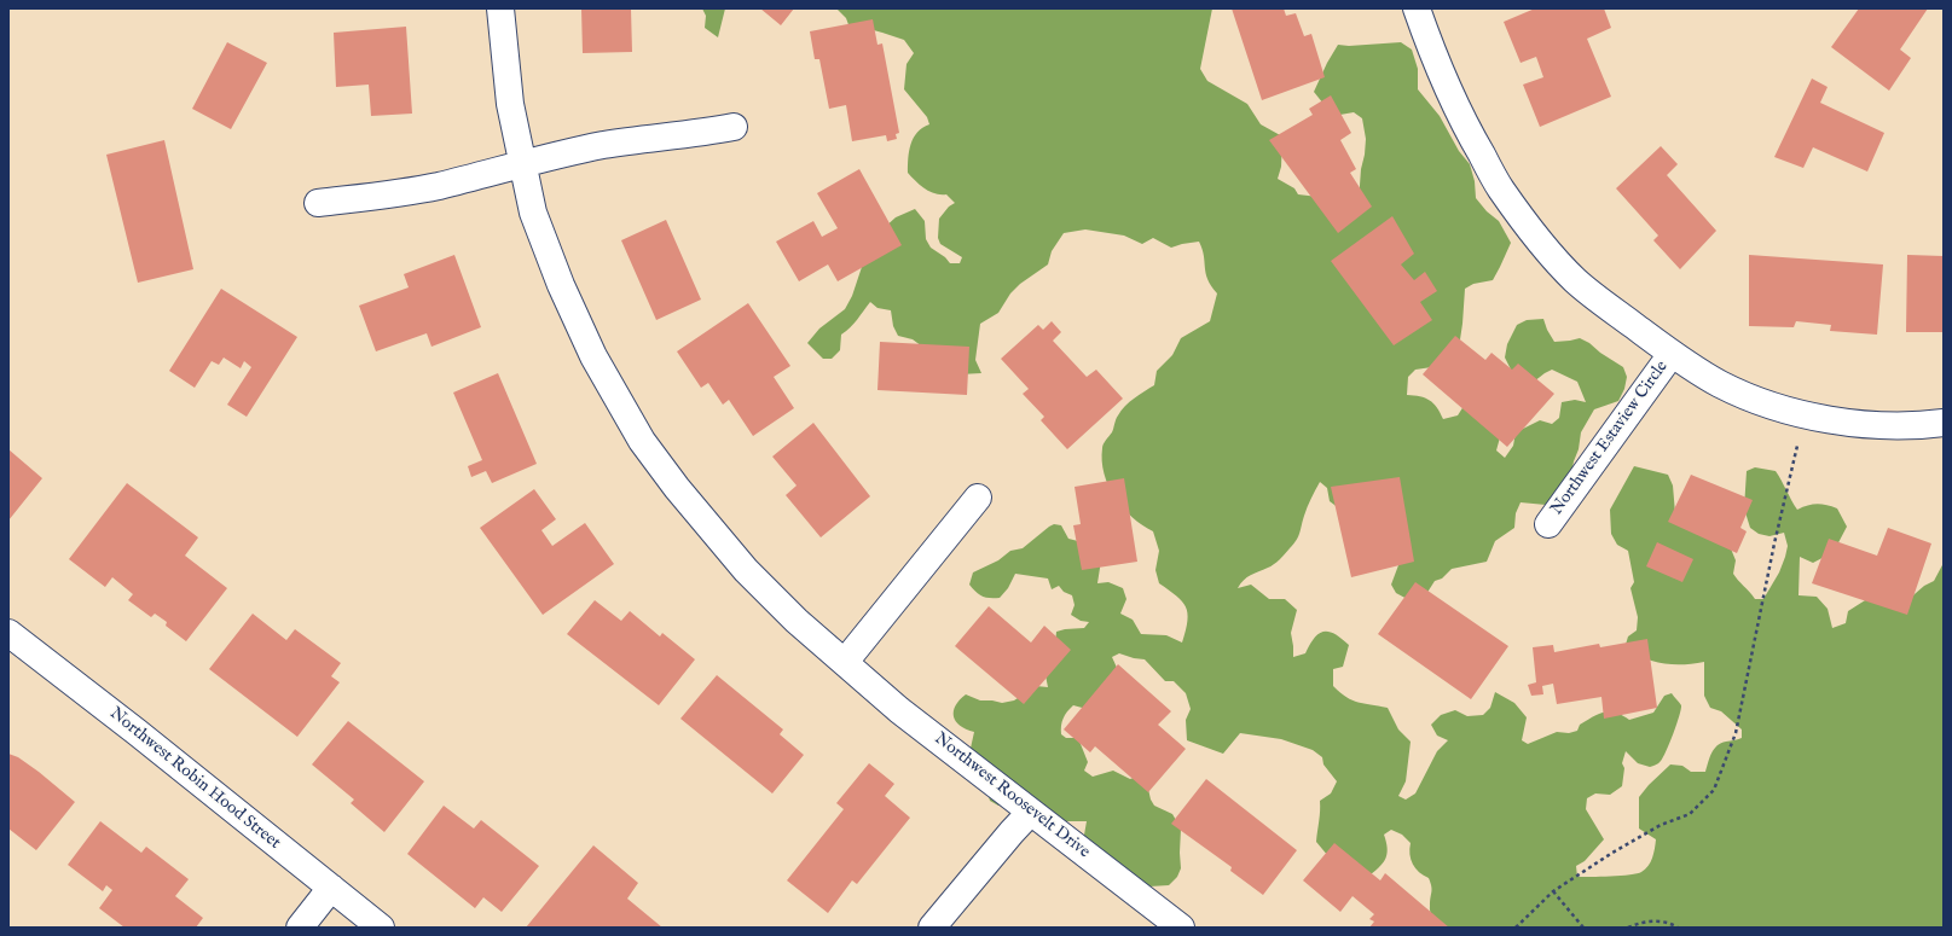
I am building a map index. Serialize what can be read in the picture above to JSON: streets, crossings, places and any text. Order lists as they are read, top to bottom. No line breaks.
{"streets":{"street":["Northwest Estaview Circle","Northwest Robin Hood Street","Northwest Roosevelt Drive"]}}
